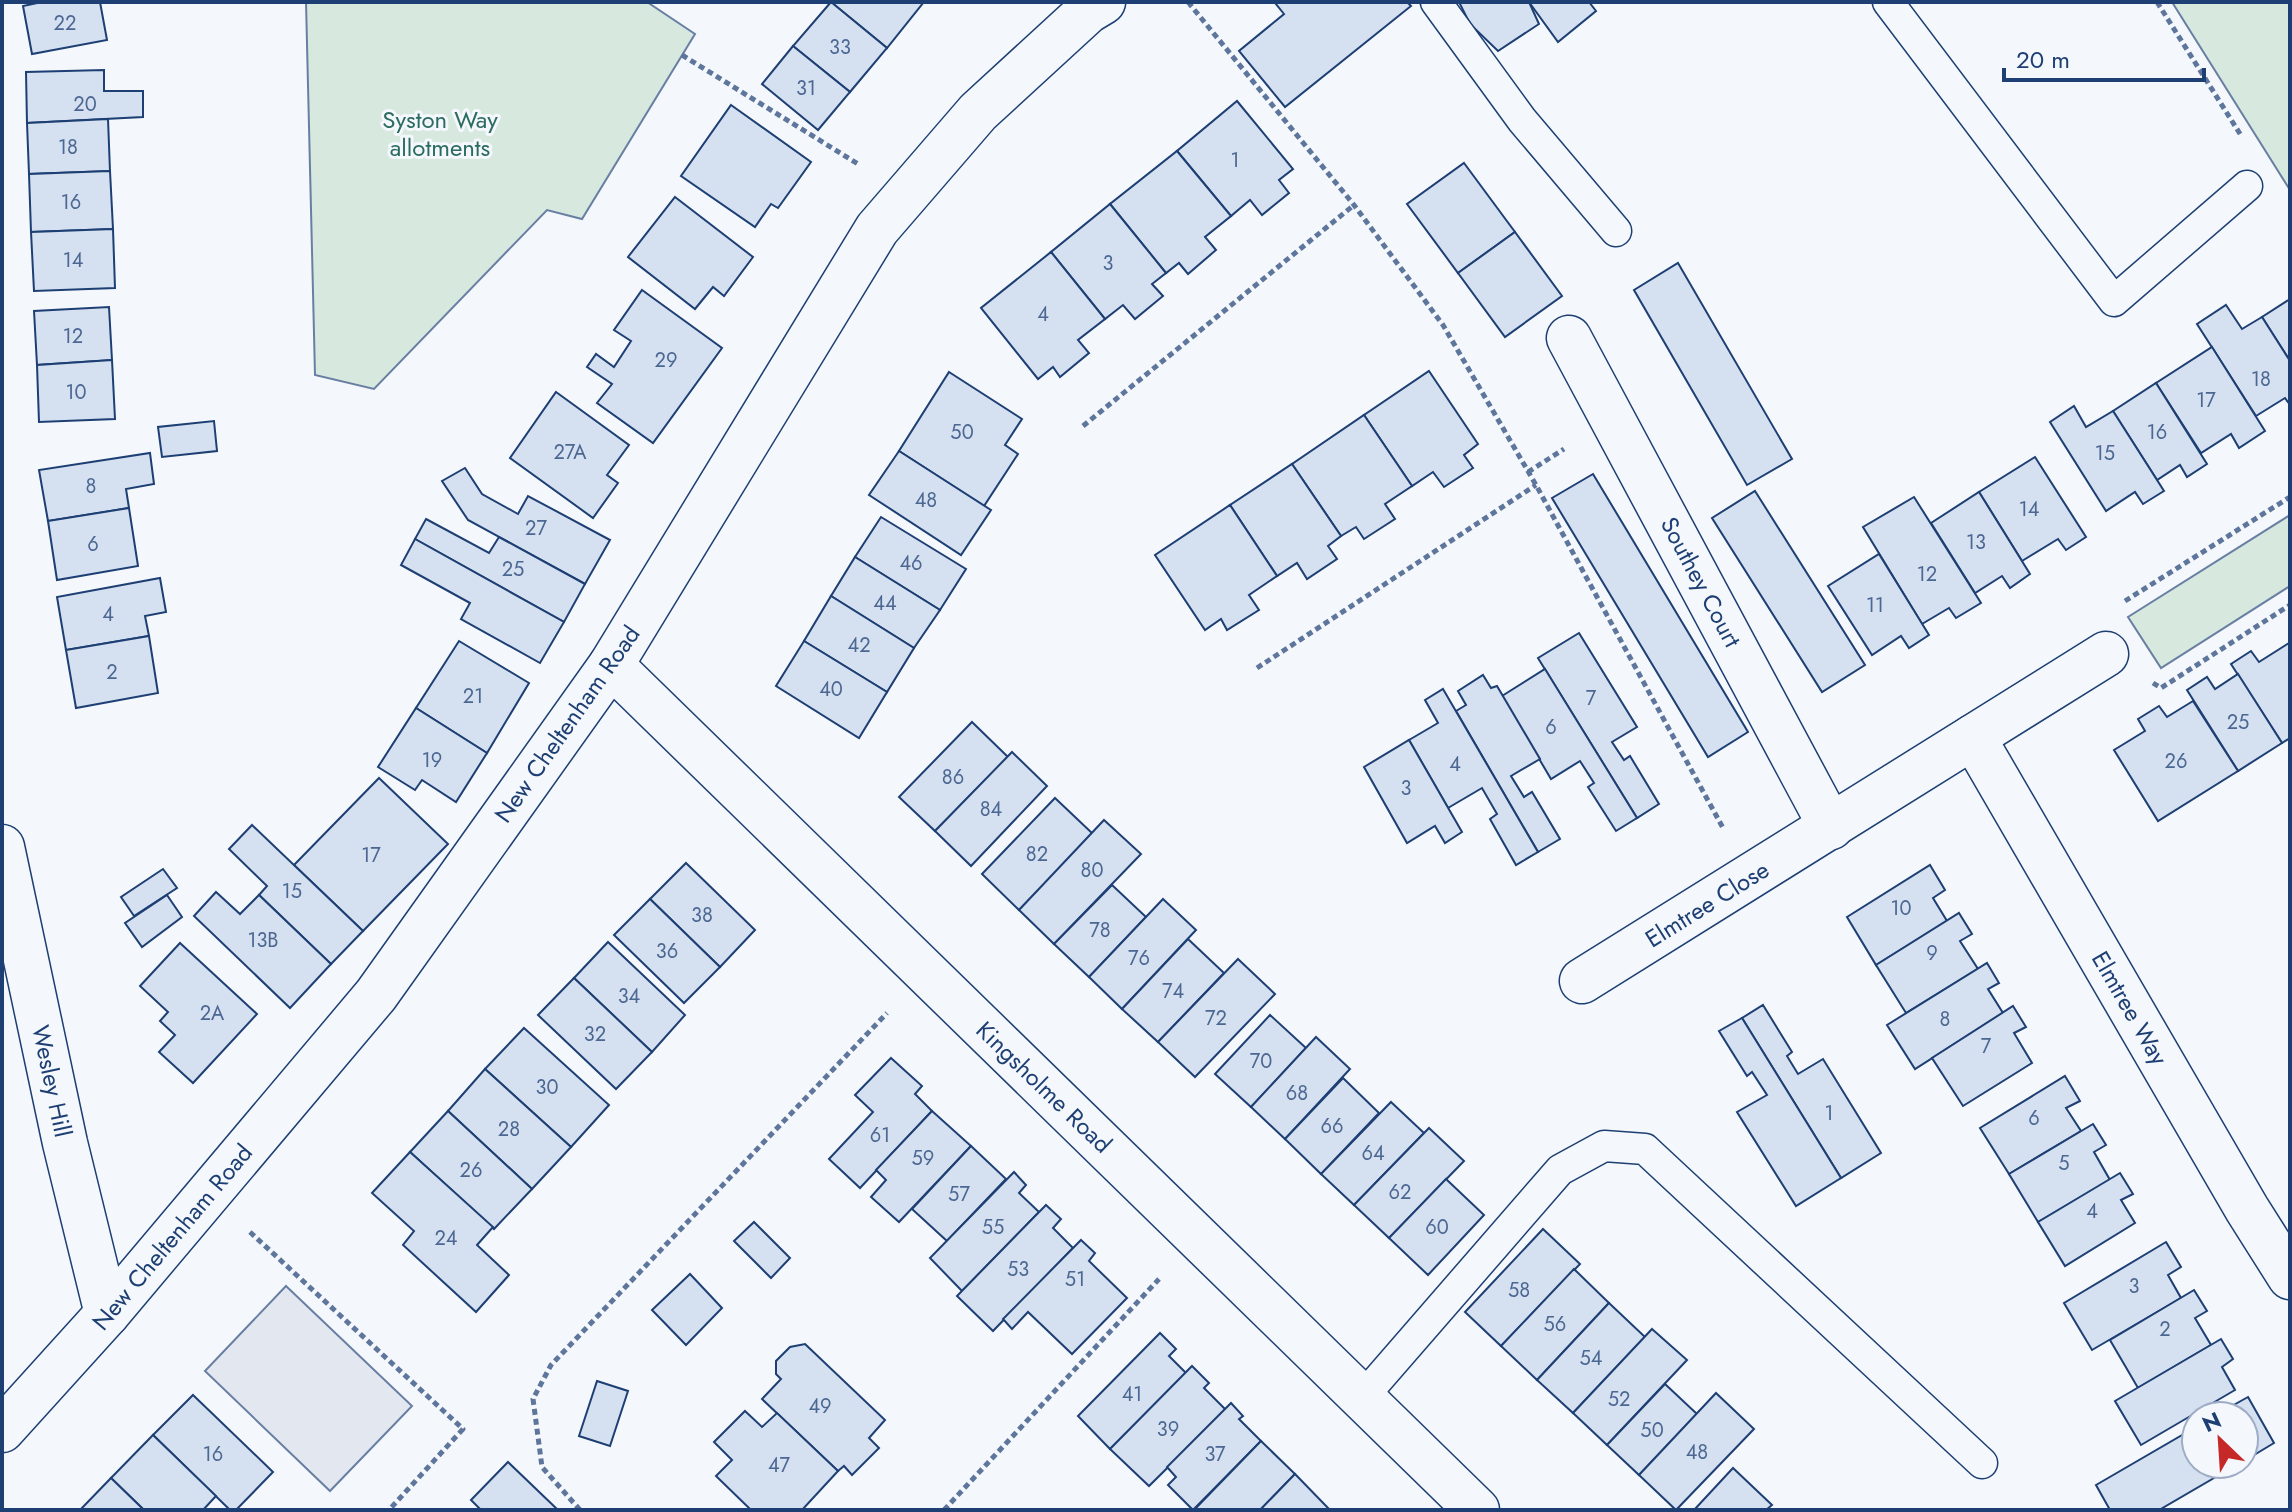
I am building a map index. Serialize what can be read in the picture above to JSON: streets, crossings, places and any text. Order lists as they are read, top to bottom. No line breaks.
{"streets":{"street":["Southey Court","New Cheltenham Road","Elmtree Close","Elmtree Way","Wesley Hill","Kingsholme Road"]},"crossings":[["Southey Court","Elmtree Close"],["New Cheltenham Road","Wesley Hill"],["New Cheltenham Road","Kingsholme Road"]],"parks":["Syston Way allotments"],"house_numbers":["22","33","31","20","18","1","16","14","3","4","12","29","18","10","17","50","16","27A","15","8","48","14","27","13","6","46","25","12","44","11","4","42","2","40","21","7","25","6","19","26","4","86","3","84","82","17","80","15","10","38","78","13B","36","9","76","74","34","2A","72","8","32","7","70","30","68","1","6","66","28","61","64","59","5","26","62","57","4","55","60","24","53","51","3","58","56","2","54","41","52","49","39","50","48","16","37","47"],"scale_bar":"20 m","north":"top left"}
